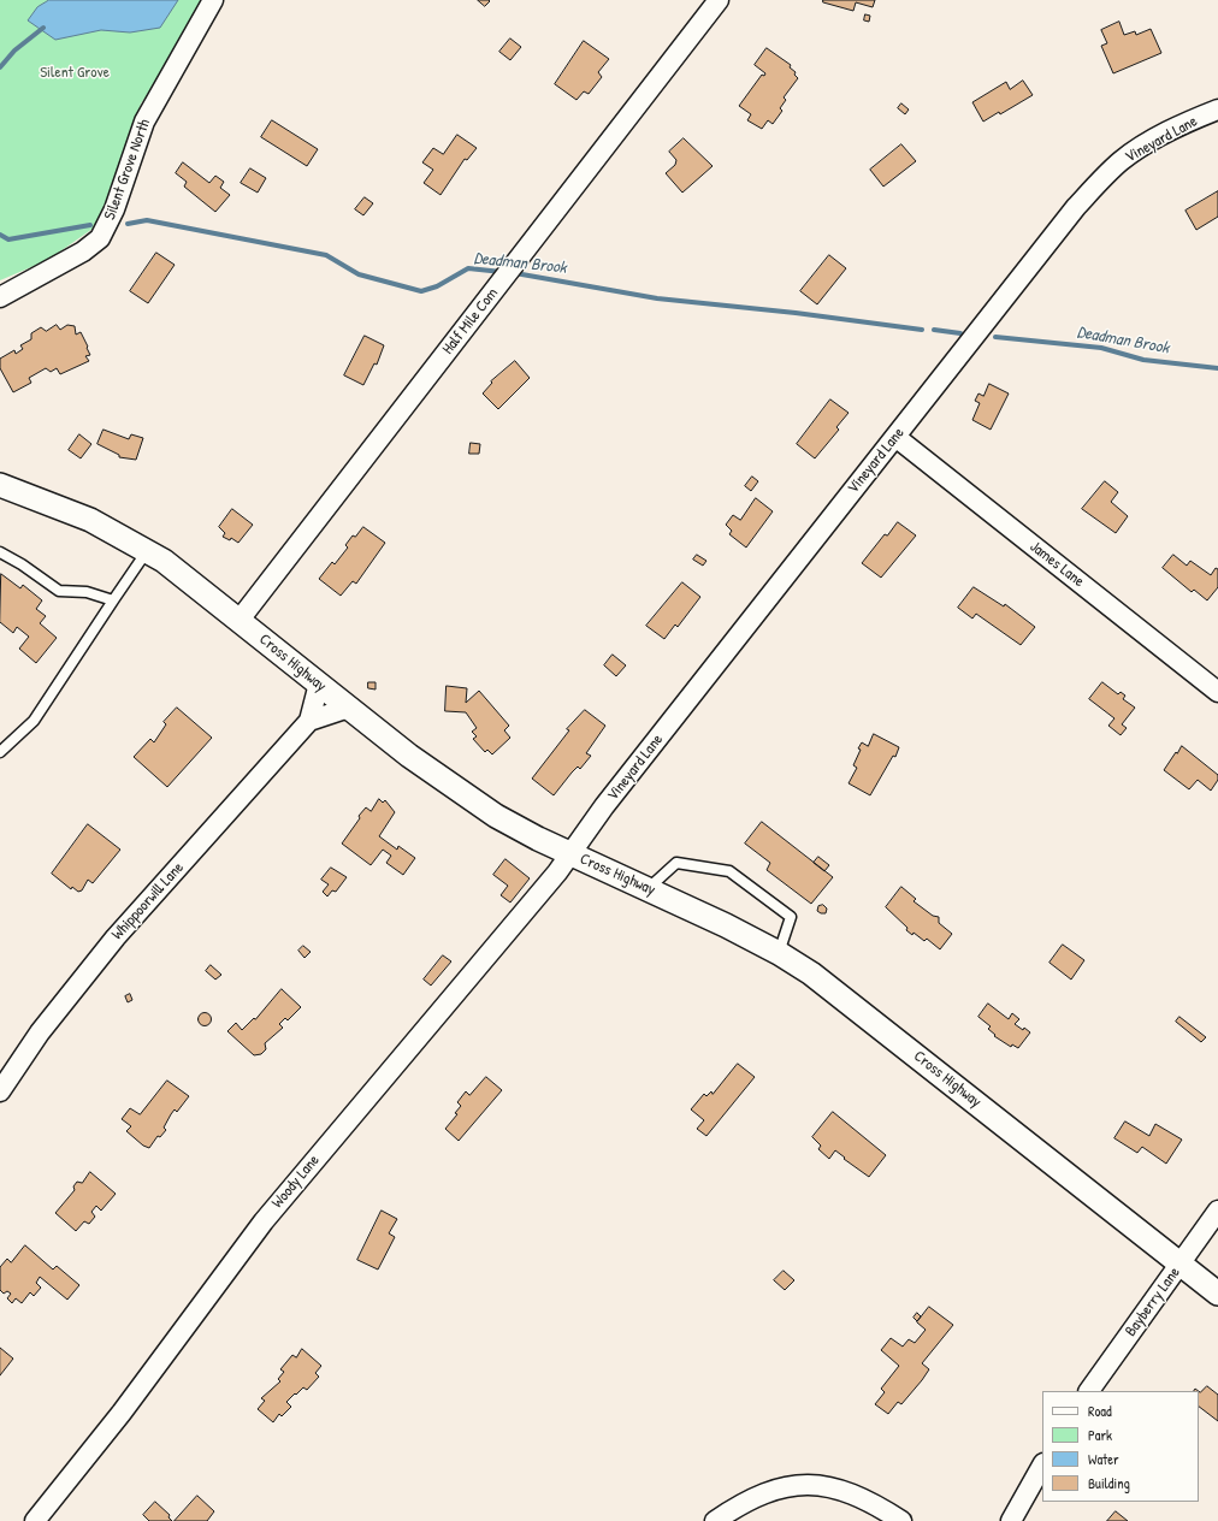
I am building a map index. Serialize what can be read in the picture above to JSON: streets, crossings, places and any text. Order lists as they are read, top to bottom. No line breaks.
{"streets":{"street":["Vineyard Lane","Silent Grove North","Half Mile Com","James Lane","Cross Highway","Whippoorwill Lane","Woody Lane","Bayberry Lane"]},"crossings":[["Vineyard Lane","James Lane"],["Vineyard Lane","Cross Highway"],["Vineyard Lane","Woody Lane"],["Half Mile Com","Cross Highway"],["Cross Highway","Whippoorwill Lane"],["Cross Highway","Woody Lane"],["Cross Highway","Bayberry Lane"]],"water":["Deadman Brook"],"parks":["Silent Grove"],"legend":["Road","Park","Water","Building"]}
